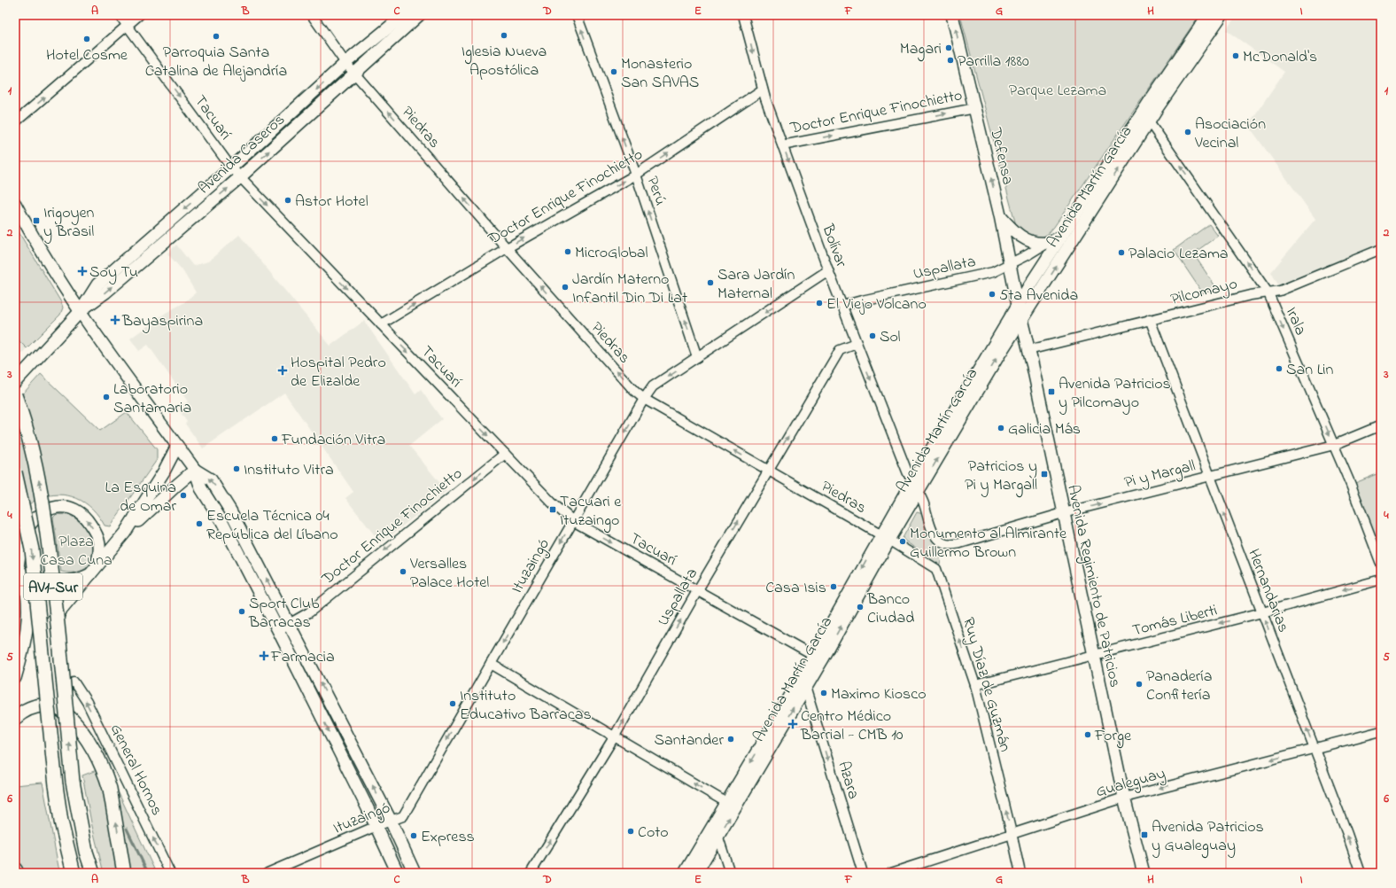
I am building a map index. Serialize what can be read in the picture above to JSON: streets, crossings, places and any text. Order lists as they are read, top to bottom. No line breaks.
{"streets":{"highway":["AV1-Sur"],"main road":["Avenida Caseros","Defensa","Avenida Martín García","Avenida Regimiento de Patricios"],"street":["Doctor Enrique Finochietto","Tacuarí","Piedras","Perú","Bolívar","Uspallata","Pilcomayo","Irala","Pi y Margall","Ituzaingó","Hernandarias","Tomás Liberti","Ruy Díaz de Guzmán","General Hornos","Azara","Gualeguay"]},"crossings":[["Doctor Enrique Finochietto","Tacuarí"],["Doctor Enrique Finochietto","Piedras"],["Doctor Enrique Finochietto","Defensa"],["Doctor Enrique Finochietto","Perú"],["Doctor Enrique Finochietto","Bolívar"],["Tacuarí","Avenida Caseros"],["Tacuarí","Avenida Martín García"],["Tacuarí","Uspallata"],["Tacuarí","Ituzaingó"],["Piedras","Avenida Caseros"],["Piedras","Avenida Martín García"],["Piedras","Uspallata"],["Piedras","Ituzaingó"],["Piedras","Ruy Díaz de Guzmán"],["Defensa","Avenida Martín García"],["Defensa","Uspallata"],["Defensa","Avenida Regimiento de Patricios"],["Avenida Martín García","Bolívar"],["Avenida Martín García","Irala"],["Avenida Martín García","Pi y Margall"],["Avenida Martín García","Avenida Regimiento de Patricios"],["Avenida Martín García","Ruy Díaz de Guzmán"],["Avenida Martín García","Azara"],["Perú","Ituzaingó"],["Bolívar","Uspallata"],["Bolívar","Ituzaingó"],["Pilcomayo","Irala"],["Pilcomayo","Avenida Regimiento de Patricios"],["Pilcomayo","Hernandarias"],["Irala","Pi y Margall"],["Pi y Margall","Avenida Regimiento de Patricios"],["Pi y Margall","Hernandarias"],["Avenida Regimiento de Patricios","Tomás Liberti"],["Avenida Regimiento de Patricios","Gualeguay"],["Hernandarias","Tomás Liberti"],["Hernandarias","Gualeguay"],["Tomás Liberti","Ruy Díaz de Guzmán"],["Ruy Díaz de Guzmán","Gualeguay"]],"one_way":["Tacuarí","Piedras","Defensa","Perú","Bolívar","Uspallata","Ituzaingó","Hernandarias","Tomás Liberti","Ruy Díaz de Guzmán","General Hornos","Azara","Gualeguay"],"parks":["Parque Lezama","Plaza Casa Cuna"],"places":{"other":["Iglesia Nueva Apostólica","Parroquia Santa Catalina de Alejandría","Hotel Cosme","Magari","McDonald's","Parrilla 1880","Monasterio San SAVAS","Asociación Vecinal","Astor Hotel","MicroGlobal","Palacio Lezama","Sara Jardín Maternal","Jardín Materno Infantil Din Di Lat","5ta Avenida","El Viejo Volcano","Sol","San Lin","Laboratorio Santamaria","Galicia Más","Fundación Vitra","Instituto Vitra","La Esquina de Omar","Escuela Técnica 04 República del Líbano","Monumento al Almirante Guillermo Brown","Versalles Palace Hotel","Casa Isis","Banco Ciudad","Sport Club Barracas","Panadería Confitería","Maximo Kiosco","Instituto Educativo Barracas","Forge","Santander","Coto","Express"],"transit":["Irigoyen y Brasil","Avenida Patricios y Pilcomayo","Patricios y Pi y Margall","Tacuari e Ituzaingo","Avenida Patricios y Gualeguay"],"health":["Soy Tu","Bayaspirina","Hospital Pedro de Elizalde","Farmacia","Centro Médico Barrial - CMB 10"]},"grid":{"columns":["A","B","C","D","E","F","G","H","I"],"rows":["1","2","3","4","5","6"]}}
